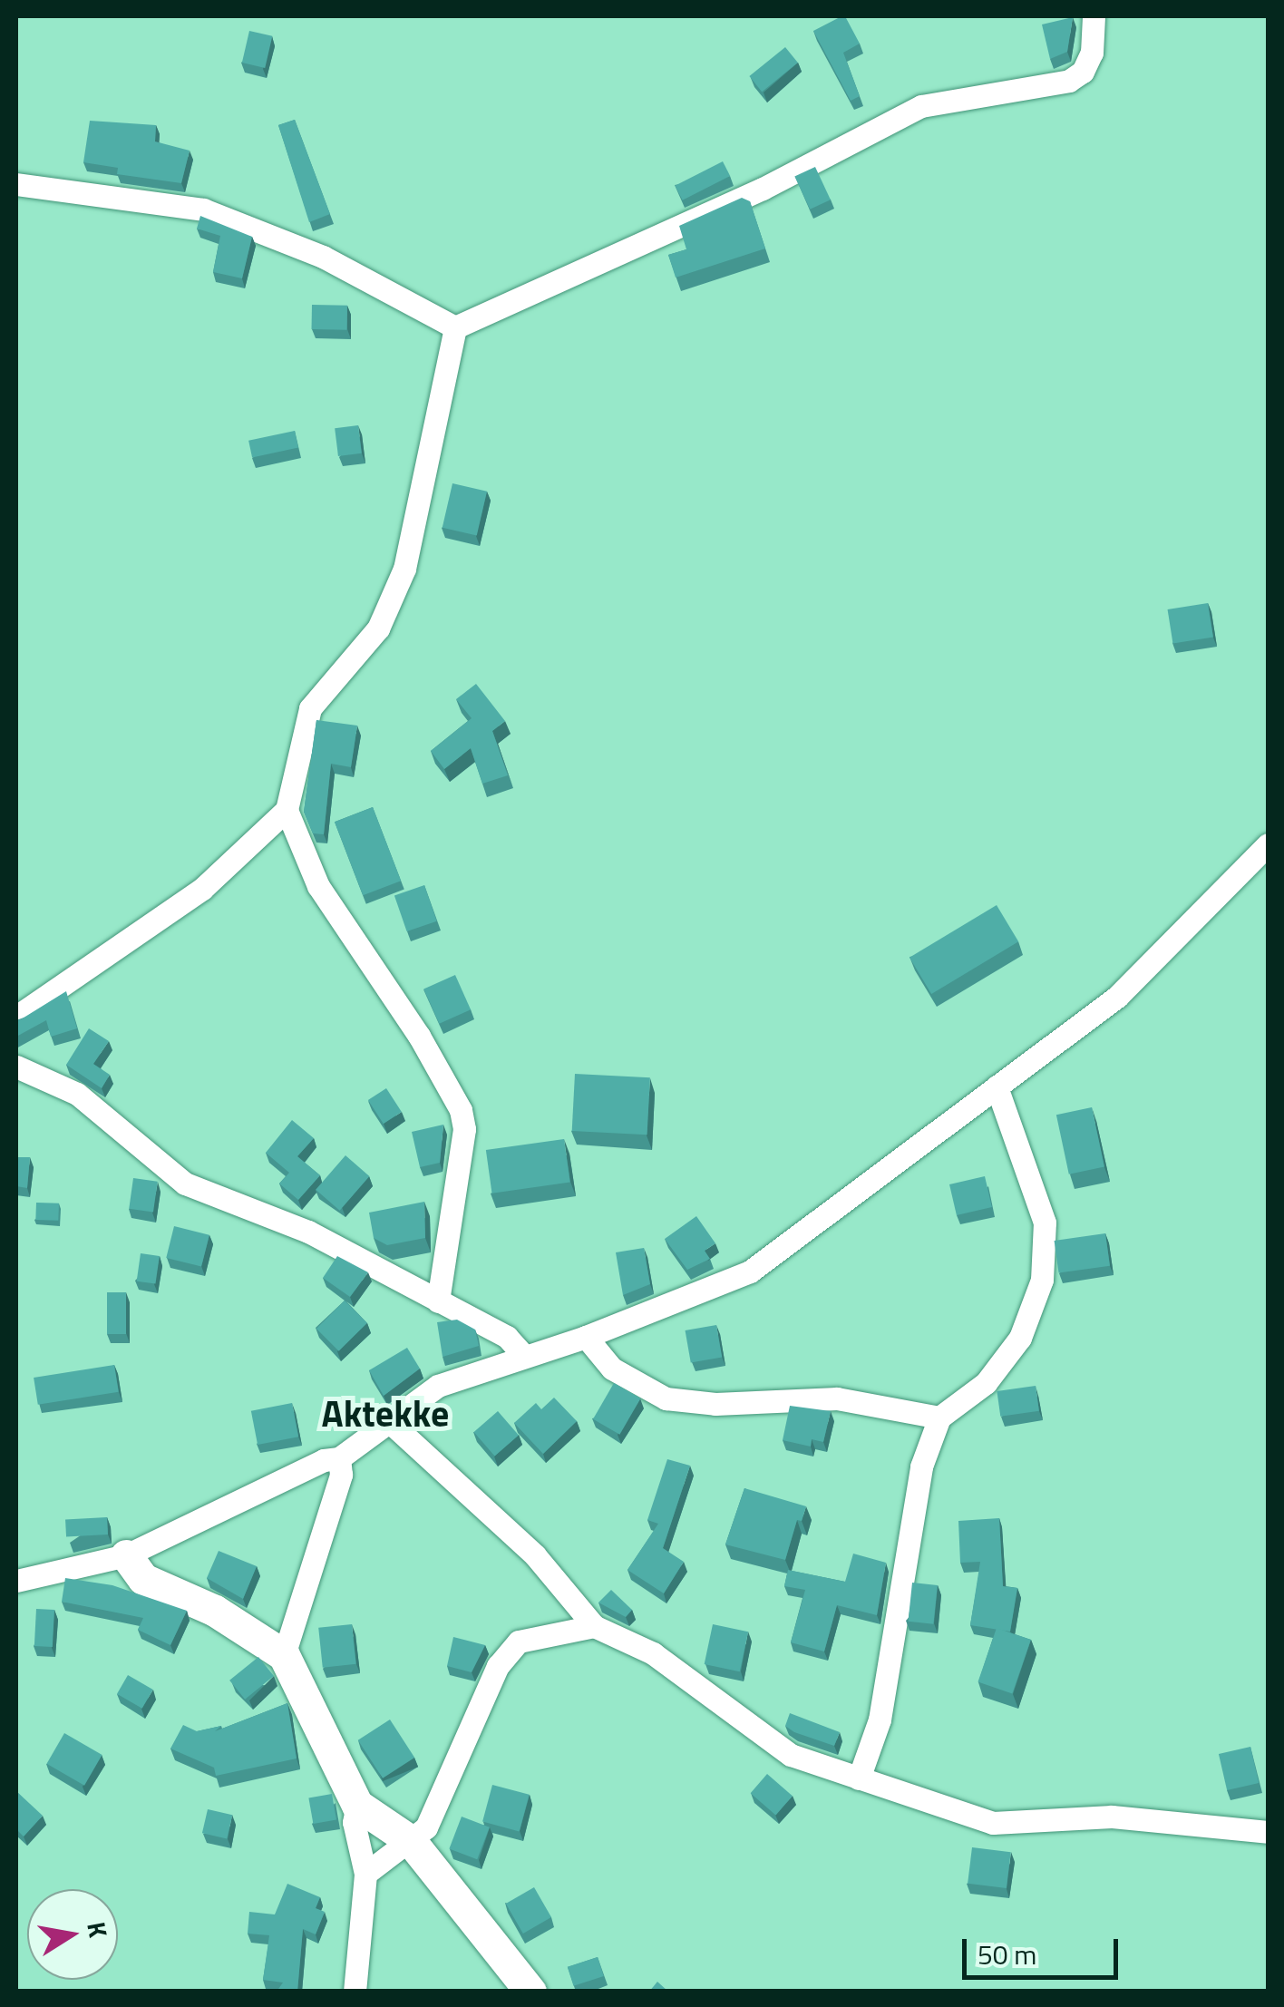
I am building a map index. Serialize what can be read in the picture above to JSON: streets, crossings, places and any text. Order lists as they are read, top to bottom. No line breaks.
{"districts":["Aktekke"],"scale_bar":"50 m","north":"right"}
